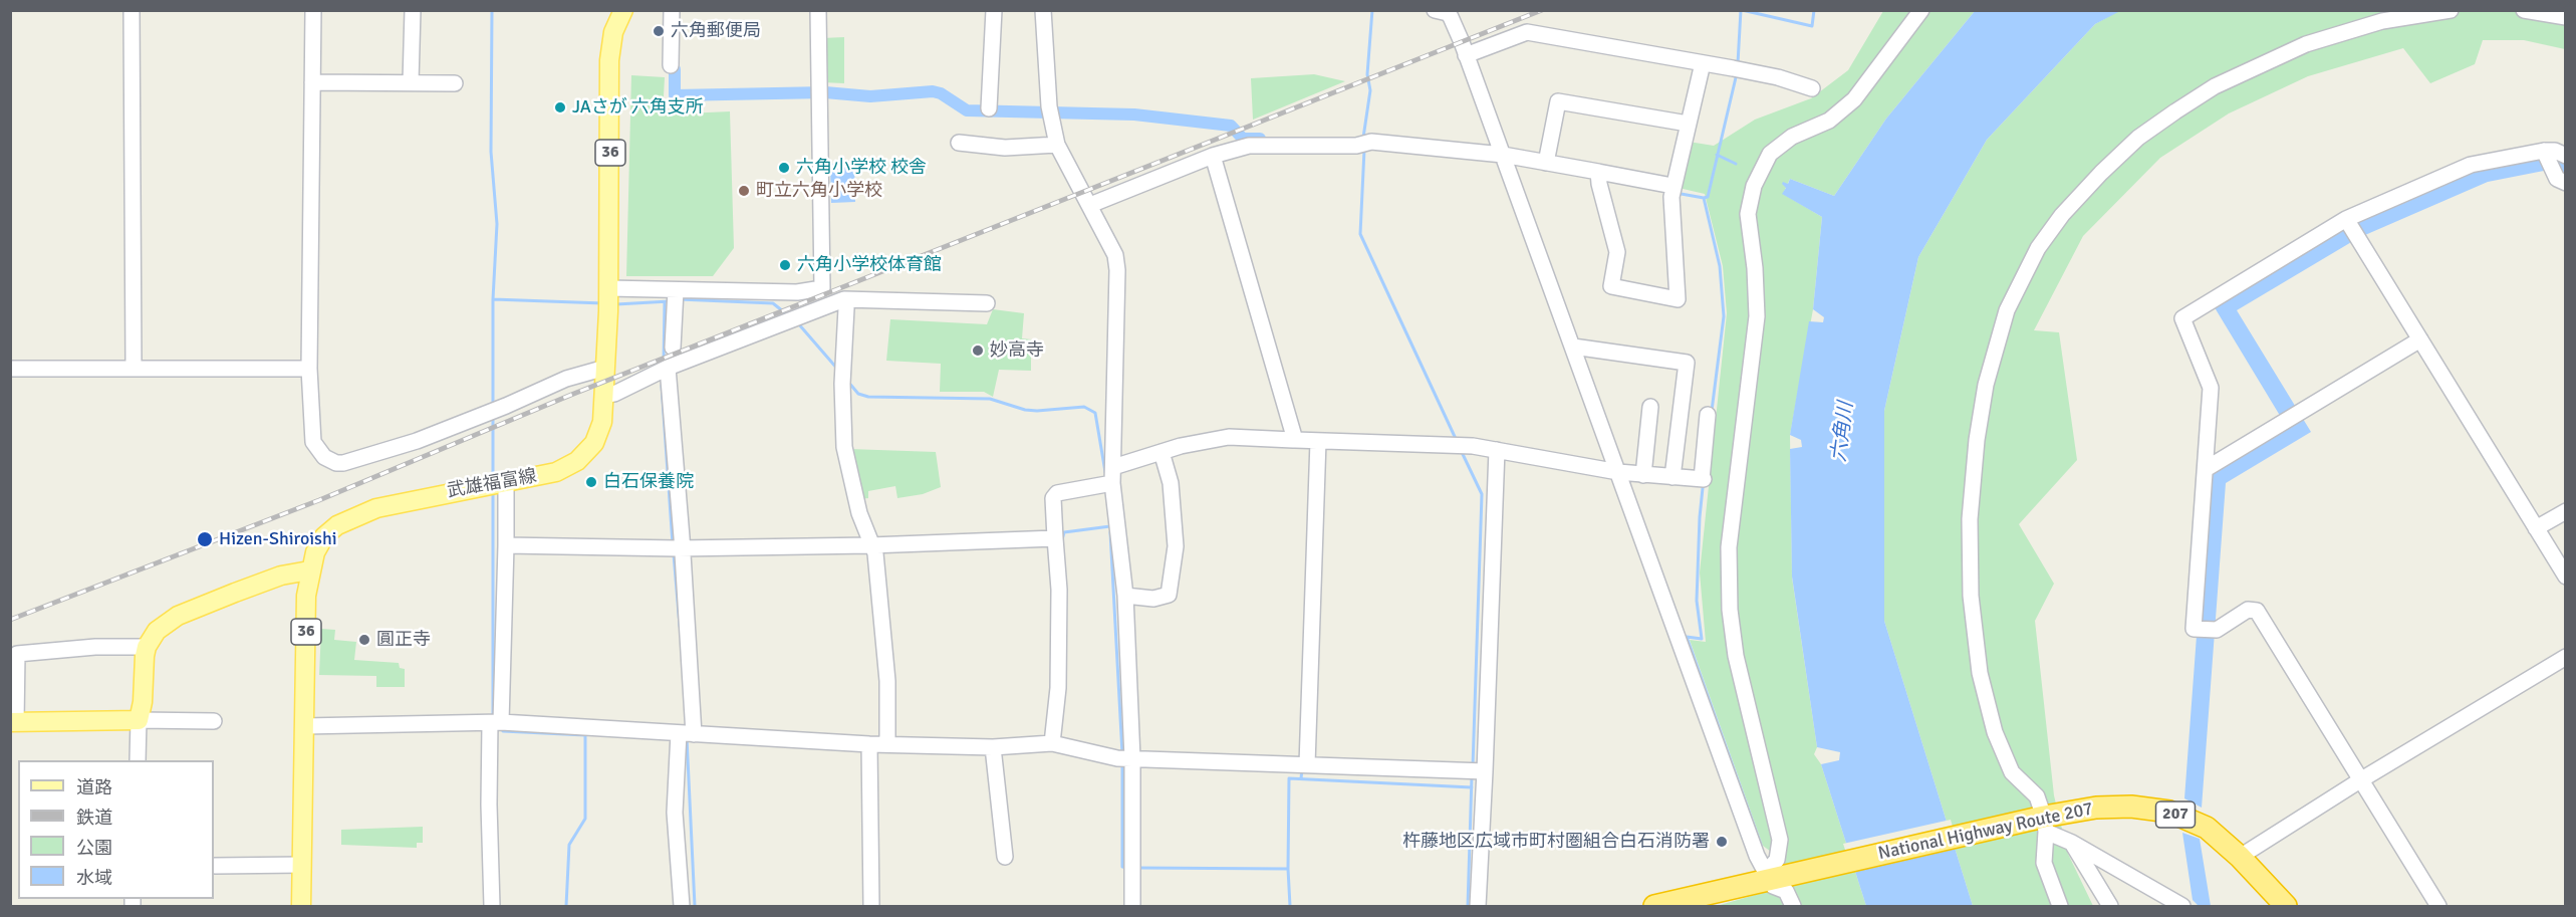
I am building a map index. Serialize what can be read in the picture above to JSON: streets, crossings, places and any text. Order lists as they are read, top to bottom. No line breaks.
{"streets":{"highway":["207","National Highway Route 207"],"main road":["36","武雄福富線"]},"water":["六角川"],"places":["六角郵便局","JAさが 六角支所","六角小学校 校舎","町立六角小学校","六角小学校体育館","妙高寺","白石保養院","Hizen-Shiroishi","圓正寺","杵藤地区広域市町村圏組合白石消防署"],"legend":["道路","鉄道","公園","水域"]}
